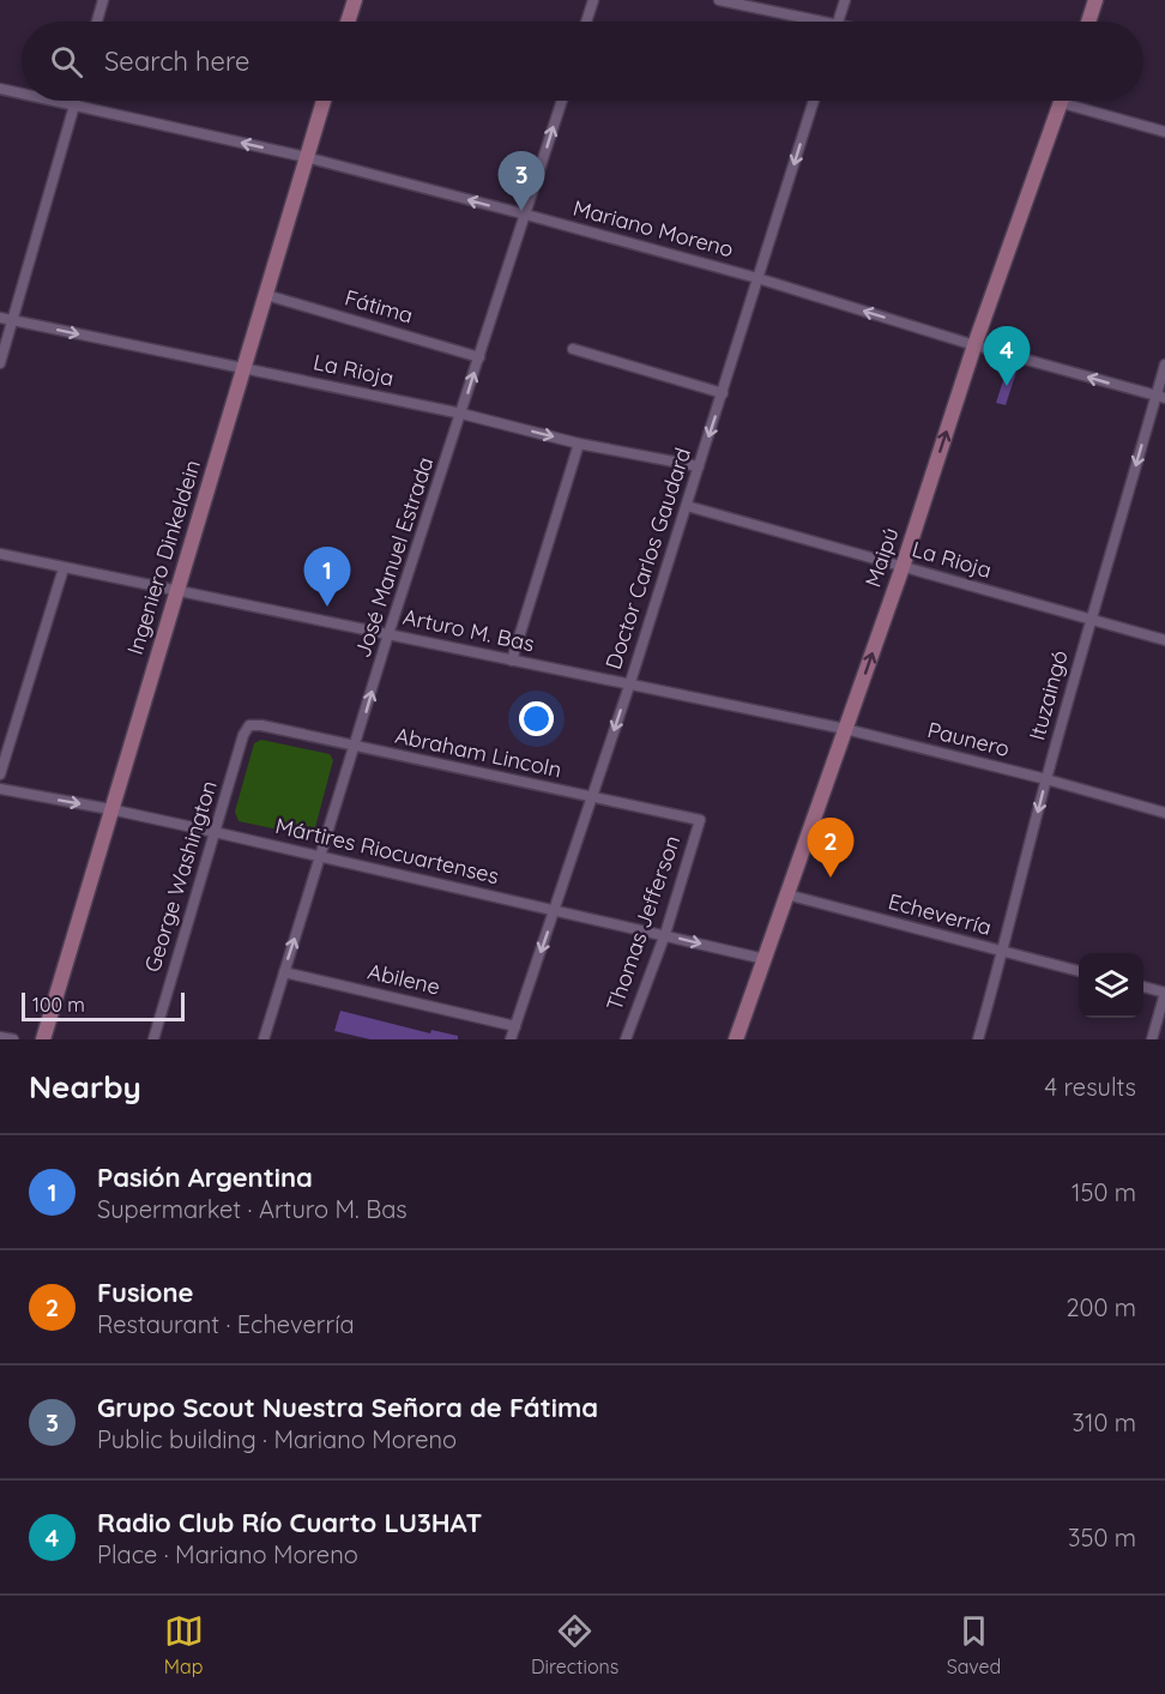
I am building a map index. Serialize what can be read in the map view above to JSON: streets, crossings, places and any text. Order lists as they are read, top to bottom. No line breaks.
{"streets":{"main road":["Ingeniero Dinkeldein","Maipú"],"street":["Mariano Moreno","Fátima","La Rioja","José Manuel Estrada","Doctor Carlos Gaudard","Arturo M. Bas","Ituzaingó","Paunero","Abraham Lincoln","Mártires Riocuartenses","George Washington","Echeverría","Thomas Jefferson","Abilene"]},"crossings":[["Mariano Moreno","Ingeniero Dinkeldein"],["Mariano Moreno","José Manuel Estrada"],["Mariano Moreno","Maipú"],["Mariano Moreno","Doctor Carlos Gaudard"],["Mariano Moreno","Ituzaingó"],["Fátima","Ingeniero Dinkeldein"],["Fátima","José Manuel Estrada"],["La Rioja","Ingeniero Dinkeldein"],["La Rioja","José Manuel Estrada"],["La Rioja","Maipú"],["La Rioja","Doctor Carlos Gaudard"],["La Rioja","Ituzaingó"],["Ingeniero Dinkeldein","Arturo M. Bas"],["Ingeniero Dinkeldein","Mártires Riocuartenses"],["José Manuel Estrada","Arturo M. Bas"],["José Manuel Estrada","Abraham Lincoln"],["José Manuel Estrada","Mártires Riocuartenses"],["José Manuel Estrada","Abilene"],["Maipú","Arturo M. Bas"],["Maipú","Paunero"],["Maipú","Mártires Riocuartenses"],["Maipú","Echeverría"],["Doctor Carlos Gaudard","Arturo M. Bas"],["Doctor Carlos Gaudard","Abraham Lincoln"],["Doctor Carlos Gaudard","Mártires Riocuartenses"],["Doctor Carlos Gaudard","Abilene"],["Arturo M. Bas","Paunero"],["Ituzaingó","Paunero"],["Ituzaingó","Echeverría"],["Abraham Lincoln","George Washington"],["Abraham Lincoln","Thomas Jefferson"],["Mártires Riocuartenses","George Washington"],["Mártires Riocuartenses","Thomas Jefferson"]],"one_way":["Mariano Moreno","José Manuel Estrada","Maipú","Doctor Carlos Gaudard","Ituzaingó"],"scale_bar":"100 m","page":{"search":"Search here","pins":["3","4","1","2"],"scale":"100 m","heading":["Nearby","4 results"],"list":[{"mark":"1","name":"Pasión Argentina","note":"Supermarket · Arturo M. Bas","value":"150 m"},{"mark":"2","name":"Fusione","note":"Restaurant · Echeverría","value":"200 m"},{"mark":"3","name":"Grupo Scout Nuestra Señora de Fátima","note":"Public building · Mariano Moreno","value":"310 m"},{"mark":"4","name":"Radio Club Río Cuarto LU3HAT","note":"Place · Mariano Moreno","value":"350 m"}],"nav":["Map","Directions","Saved"]}}
